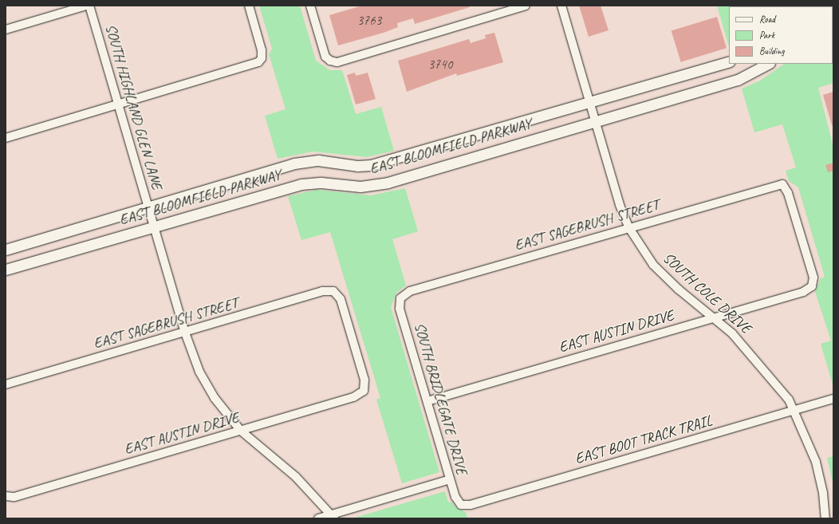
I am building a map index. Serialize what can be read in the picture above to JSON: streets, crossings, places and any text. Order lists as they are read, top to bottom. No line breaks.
{"streets":{"street":["SOUTH HIGHLAND GLEN LANE","EAST BLOOMFIELD PARKWAY","EAST SAGEBRUSH STREET","SOUTH COLE DRIVE","EAST AUSTIN DRIVE","SOUTH BRIDLEGATE DRIVE","EAST BOOT TRACK TRAIL"]},"crossings":[["SOUTH HIGHLAND GLEN LANE","EAST BLOOMFIELD PARKWAY"],["SOUTH HIGHLAND GLEN LANE","EAST SAGEBRUSH STREET"],["SOUTH HIGHLAND GLEN LANE","EAST AUSTIN DRIVE"],["EAST BLOOMFIELD PARKWAY","SOUTH COLE DRIVE"],["EAST SAGEBRUSH STREET","SOUTH COLE DRIVE"],["EAST SAGEBRUSH STREET","EAST AUSTIN DRIVE"],["EAST SAGEBRUSH STREET","SOUTH BRIDLEGATE DRIVE"],["SOUTH COLE DRIVE","EAST AUSTIN DRIVE"],["SOUTH COLE DRIVE","EAST BOOT TRACK TRAIL"],["EAST AUSTIN DRIVE","SOUTH BRIDLEGATE DRIVE"],["SOUTH BRIDLEGATE DRIVE","EAST BOOT TRACK TRAIL"]],"house_numbers":["3763","3740"],"legend":["Road","Park","Building"]}
